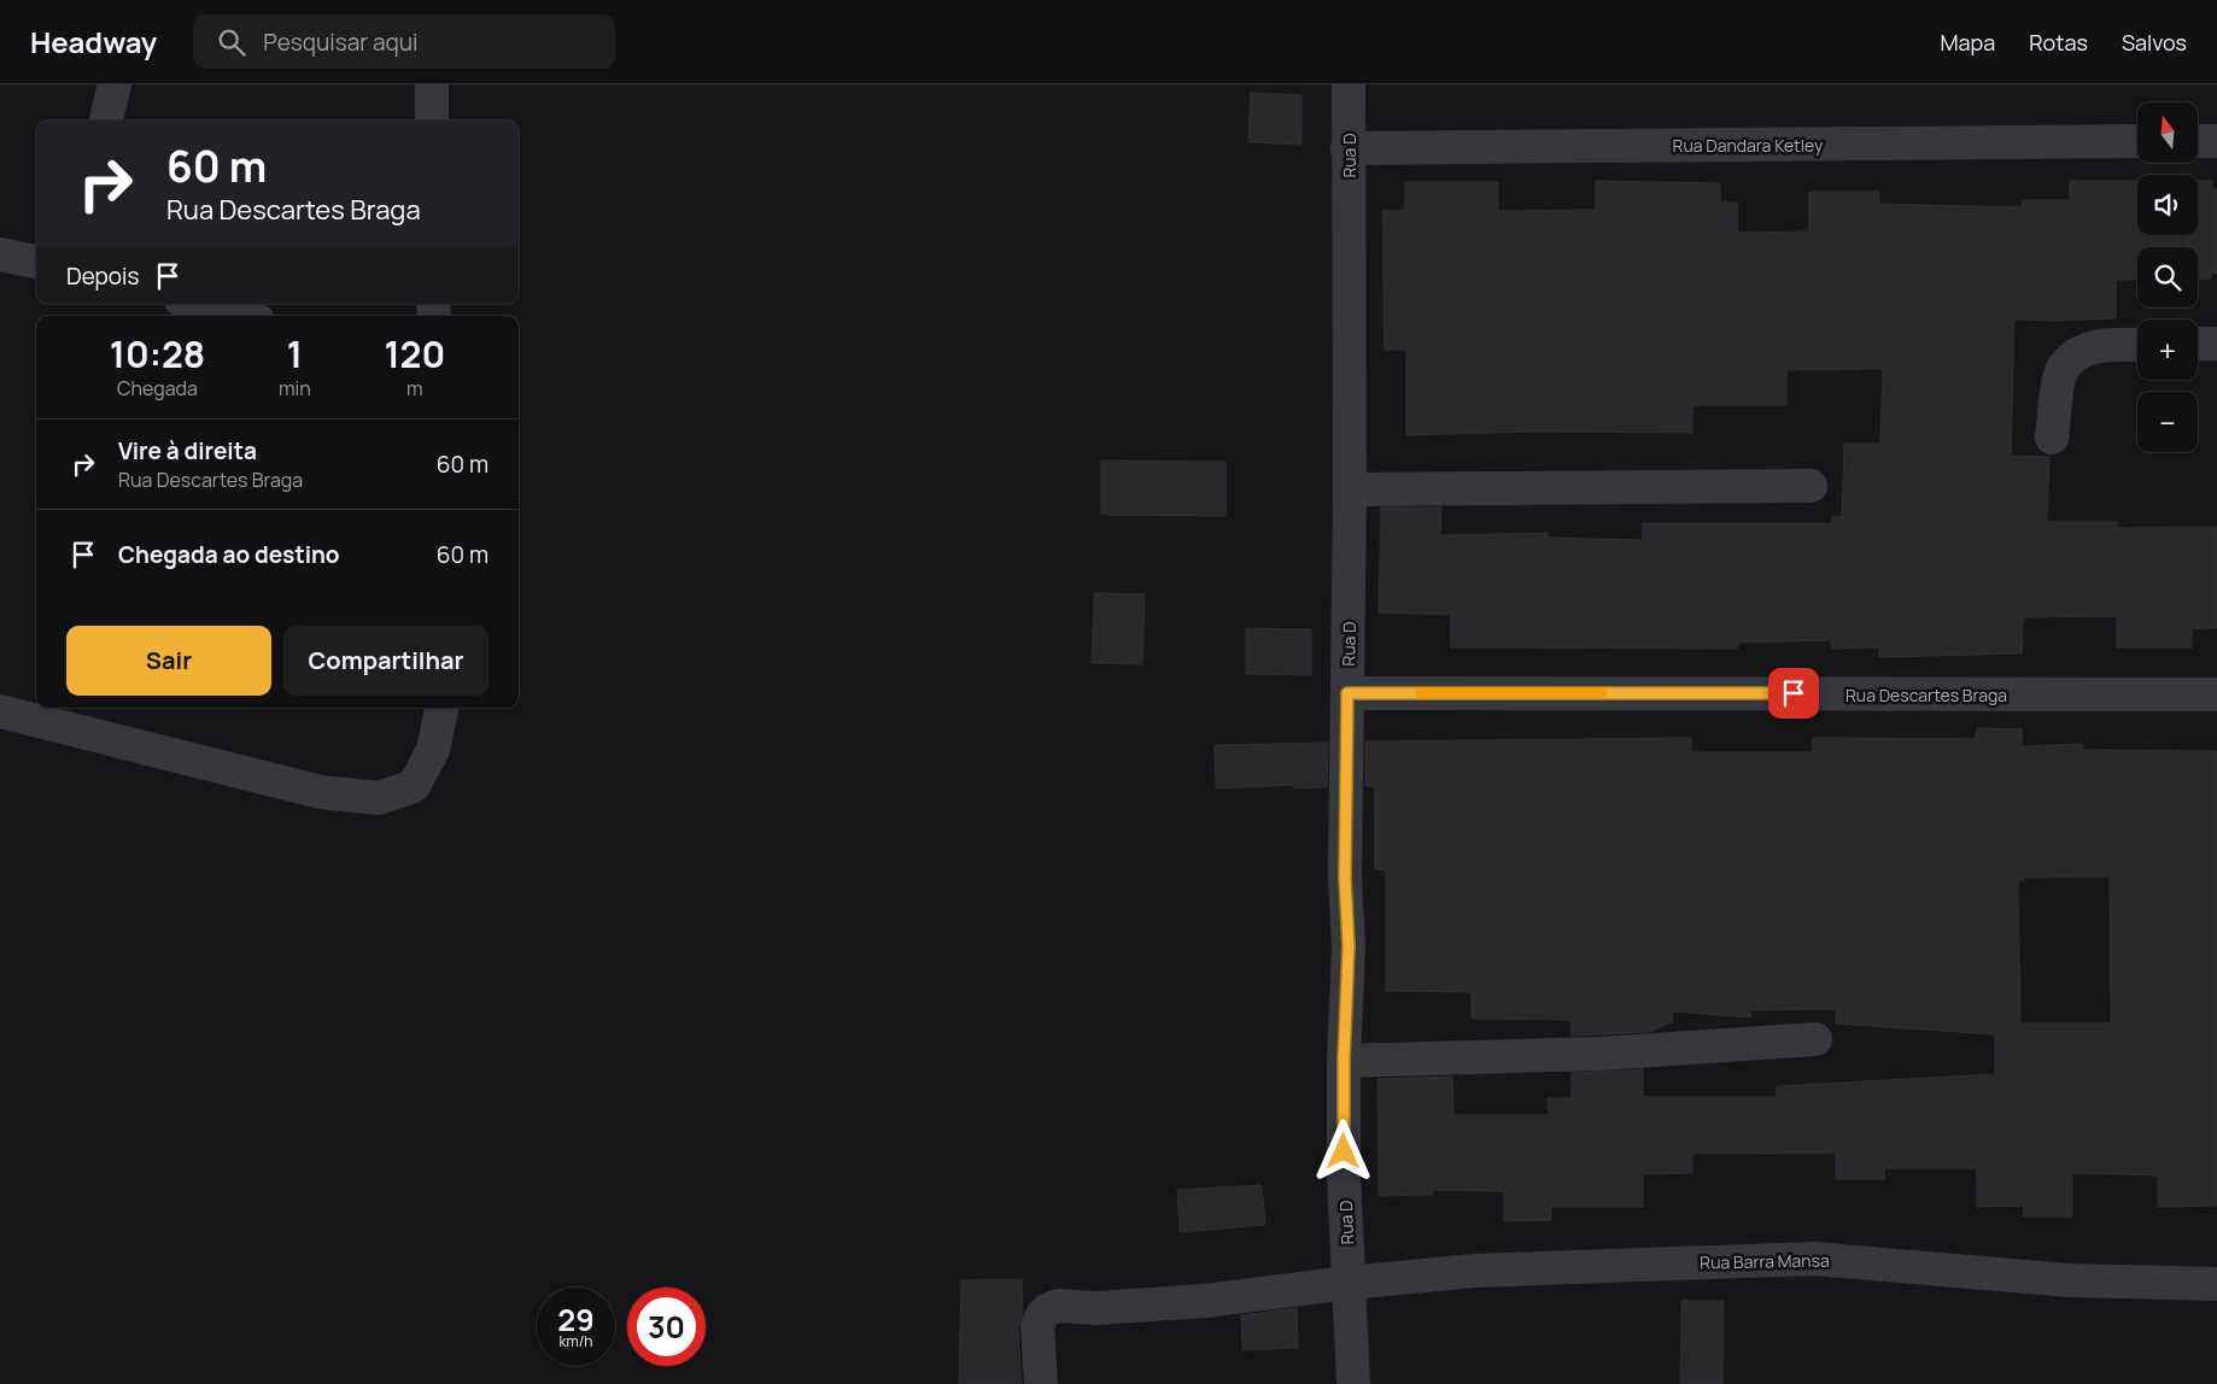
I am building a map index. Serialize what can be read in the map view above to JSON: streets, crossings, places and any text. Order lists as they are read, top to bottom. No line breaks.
{"streets":{"street":["Rua Dandara Ketley","Rua D","Rua Descartes Braga","Rua Barra Mansa"]},"crossings":[["Rua Dandara Ketley","Rua D"],["Rua D","Rua Descartes Braga"],["Rua D","Rua Barra Mansa"]],"north":"top","page":{"header":"Headway","search":"Pesquisar aqui","nav":["Mapa","Rotas","Salvos"],"map_buttons":["+","−"],"turn":["60 m","Rua Descartes Braga"],"then":"Depois","eta":["10:28","Chegada","1","min","120","m"],"list":[{"name":"Vire à direita","note":"Rua Descartes Braga","value":"60 m"},{"name":"Chegada ao destino","value":"60 m"}],"buttons":["Sair","Compartilhar"],"speed":"29 km/h","limit":"30"}}
